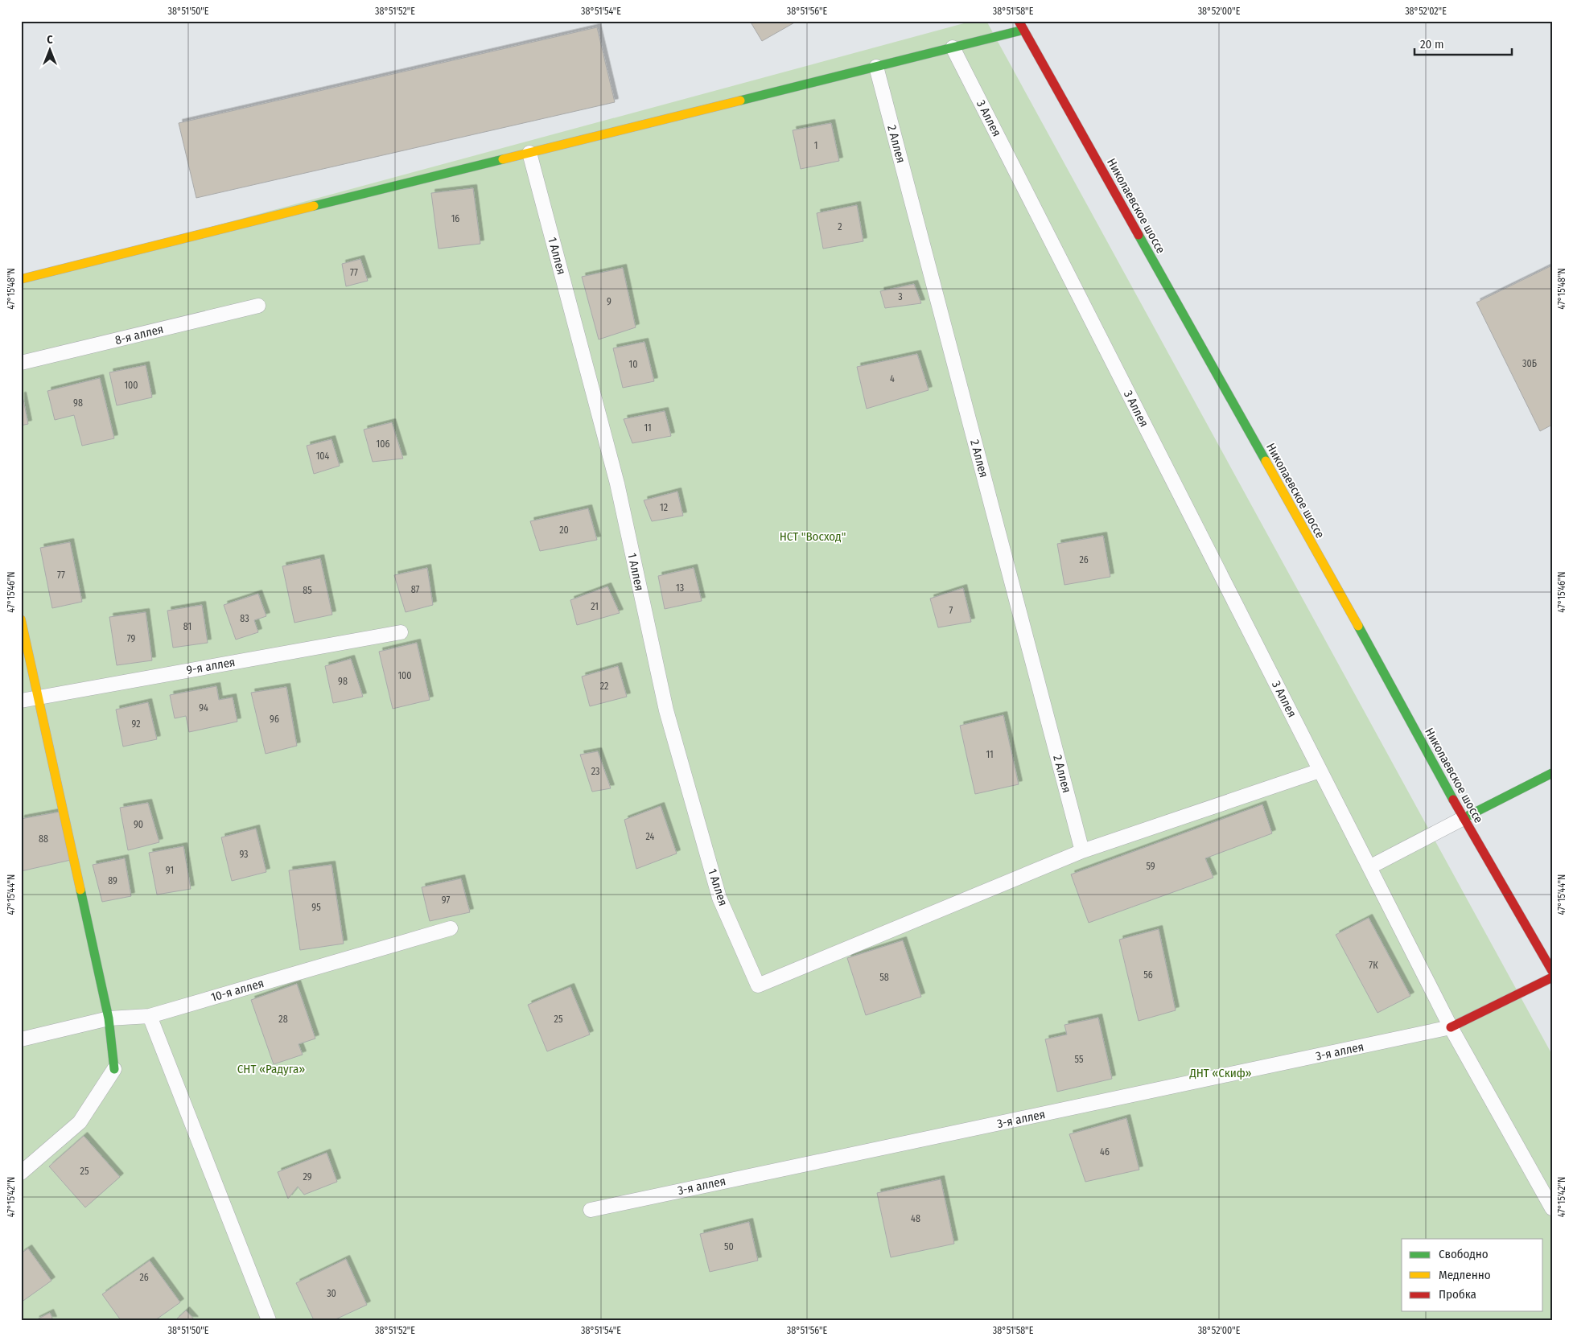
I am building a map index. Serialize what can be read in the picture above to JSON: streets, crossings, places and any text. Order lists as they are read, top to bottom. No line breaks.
{"streets":{"street":["Николаевское шоссе"],"lane":["3 Аллея","2 Аллея","1 Аллея","8-я аллея","9-я аллея","10-я аллея","3-я аллея"]},"crossings":[["3 Аллея","3-я аллея"],["2 Аллея","1 Аллея"]],"parks":["НСТ \"Восход\"","СНТ «Радуга»","ДНТ «Скиф»"],"house_numbers":["1","16","2","77","3","9","30Б","10","4","100","98","11","106","104","12","20","26","77","13","87","85","21","7","83","81","79","100","98","22","94","96","92","11","23","90","24","88","93","59","91","89","97","95","7К","56","58","28","25","55","46","25","29","48","50","26","30"],"legend":["Свободно","Медленно","Пробка"],"scale_bar":"20 m","north":"top","coordinates":["38°51'50\"E","38°51'52\"E","38°51'54\"E","38°51'56\"E","38°51'58\"E","38°52'00\"E","38°52'02\"E","47°15'48\"N","47°15'46\"N","47°15'44\"N","47°15'42\"N"]}
